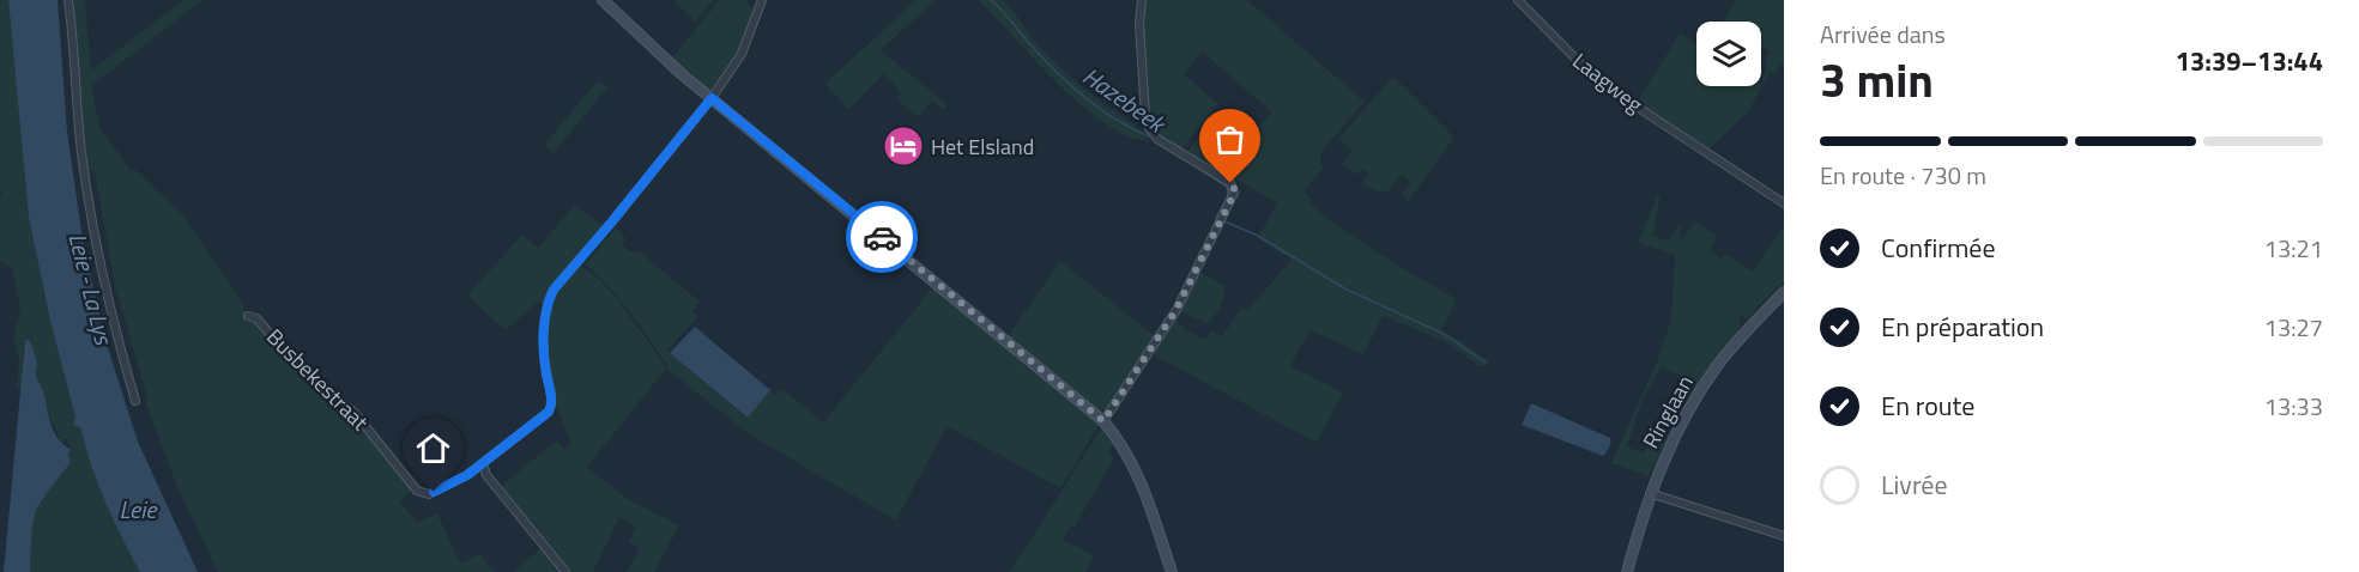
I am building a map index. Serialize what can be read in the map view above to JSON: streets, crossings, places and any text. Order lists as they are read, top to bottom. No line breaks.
{"streets":{"street":["Laagweg","Busbekestraat","Ringlaan"]},"water":["Hazebeek","Leie - La Lys","Leie"],"places":{"hotel":["Het Elsland"]},"page":{"heading":["3 min","Arrivée dans","13:39–13:44"],"bar":"En route · 730 m","list":[["Confirmée","13:21"],["En préparation","13:27"],["En route","13:33"],"Livrée"]}}
